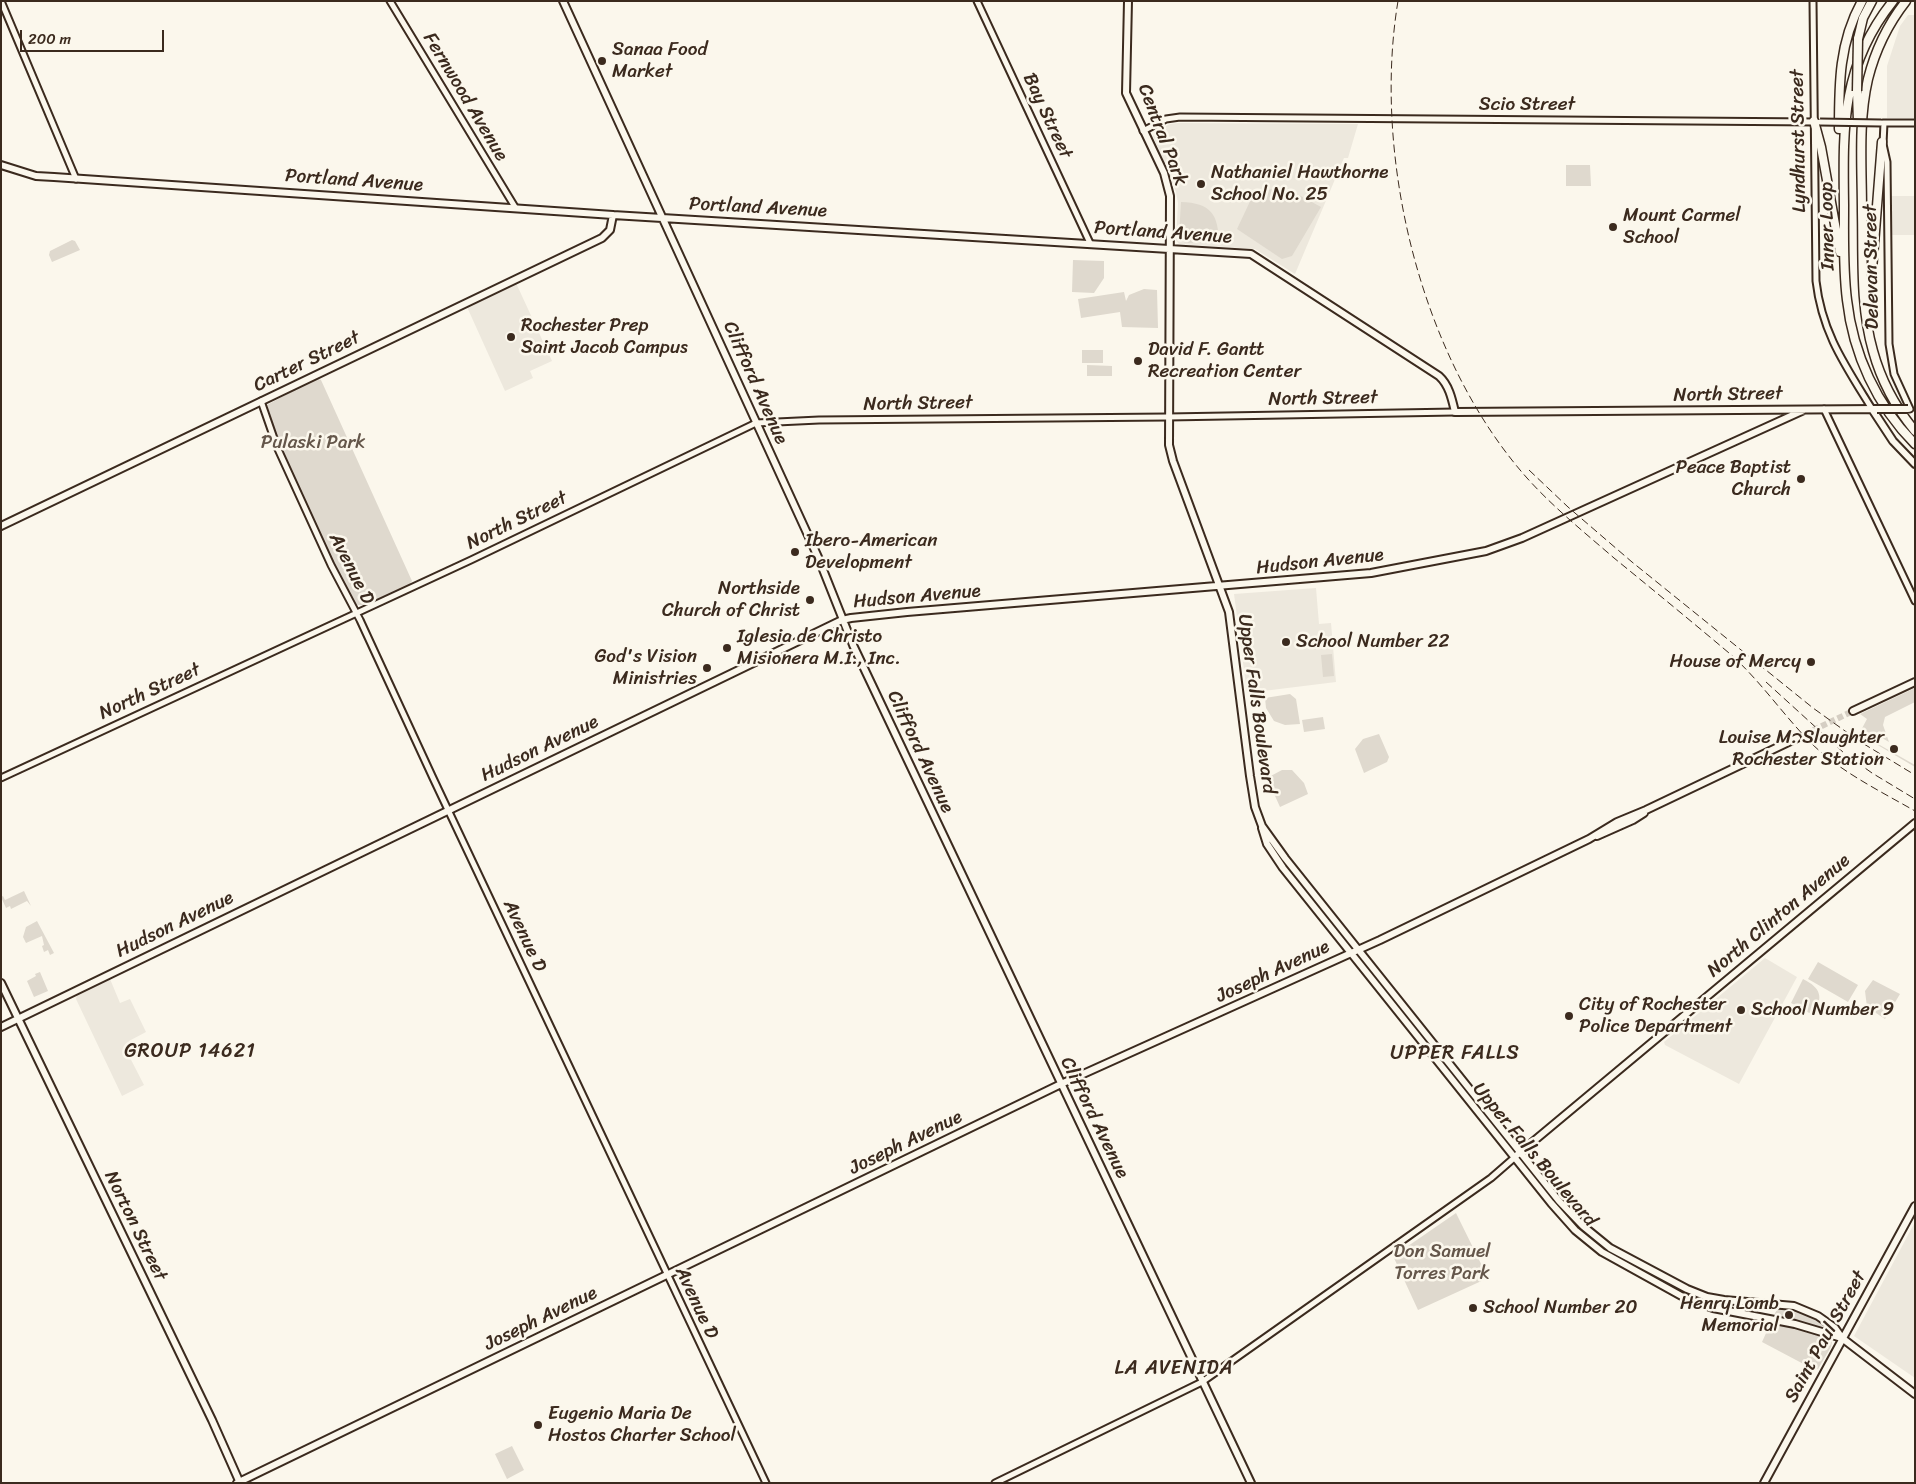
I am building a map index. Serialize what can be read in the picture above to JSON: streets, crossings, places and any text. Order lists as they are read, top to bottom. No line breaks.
{"streets":{"highway":["Inner Loop"],"main road":["Central Park","Portland Avenue","Carter Street","Clifford Avenue","North Street","Hudson Avenue","Upper Falls Boulevard","North Clinton Avenue","Joseph Avenue","Norton Street","Saint Paul Street"],"street":["Fernwood Avenue","Scio Street","Bay Street","Lyndhurst Street","Delevan Street","Avenue D"]},"crossings":[["Fernwood Avenue","Portland Avenue"],["Scio Street","Central Park"],["Scio Street","Lyndhurst Street"],["Scio Street","Delevan Street"],["Bay Street","Portland Avenue"],["Central Park","Portland Avenue"],["Central Park","North Street"],["Central Park","Upper Falls Boulevard"],["Lyndhurst Street","Inner Loop"],["Lyndhurst Street","North Street"],["Portland Avenue","Carter Street"],["Portland Avenue","Clifford Avenue"],["Portland Avenue","North Street"],["Inner Loop","North Street"],["Delevan Street","North Street"],["Carter Street","Avenue D"],["Clifford Avenue","North Street"],["Clifford Avenue","Hudson Avenue"],["Clifford Avenue","North Clinton Avenue"],["Clifford Avenue","Joseph Avenue"],["North Street","Hudson Avenue"],["North Street","Avenue D"],["North Street","Upper Falls Boulevard"],["Hudson Avenue","Avenue D"],["Hudson Avenue","Upper Falls Boulevard"],["Hudson Avenue","Norton Street"],["Avenue D","Joseph Avenue"],["Upper Falls Boulevard","North Clinton Avenue"],["Upper Falls Boulevard","Joseph Avenue"],["Upper Falls Boulevard","Saint Paul Street"],["Joseph Avenue","Norton Street"]],"districts":["GROUP 14621","UPPER FALLS","LA AVENIDA"],"parks":["Pulaski Park","Don Samuel Torres Park"],"places":["Sanaa Food Market","Nathaniel Hawthorne School No. 25","Mount Carmel School","Rochester Prep Saint Jacob Campus","David F. Gantt Recreation Center","Peace Baptist Church","Ibero-American Development","Northside Church of Christ","School Number 22","Iglesia de Christo Misionera M.I., Inc.","House of Mercy","God's Vision Ministries","Louise M. Slaughter Rochester Station","School Number 9","City of Rochester Police Department","School Number 20","Henry Lomb Memorial","Eugenio Maria De Hostos Charter School"],"scale_bar":"200 m"}
